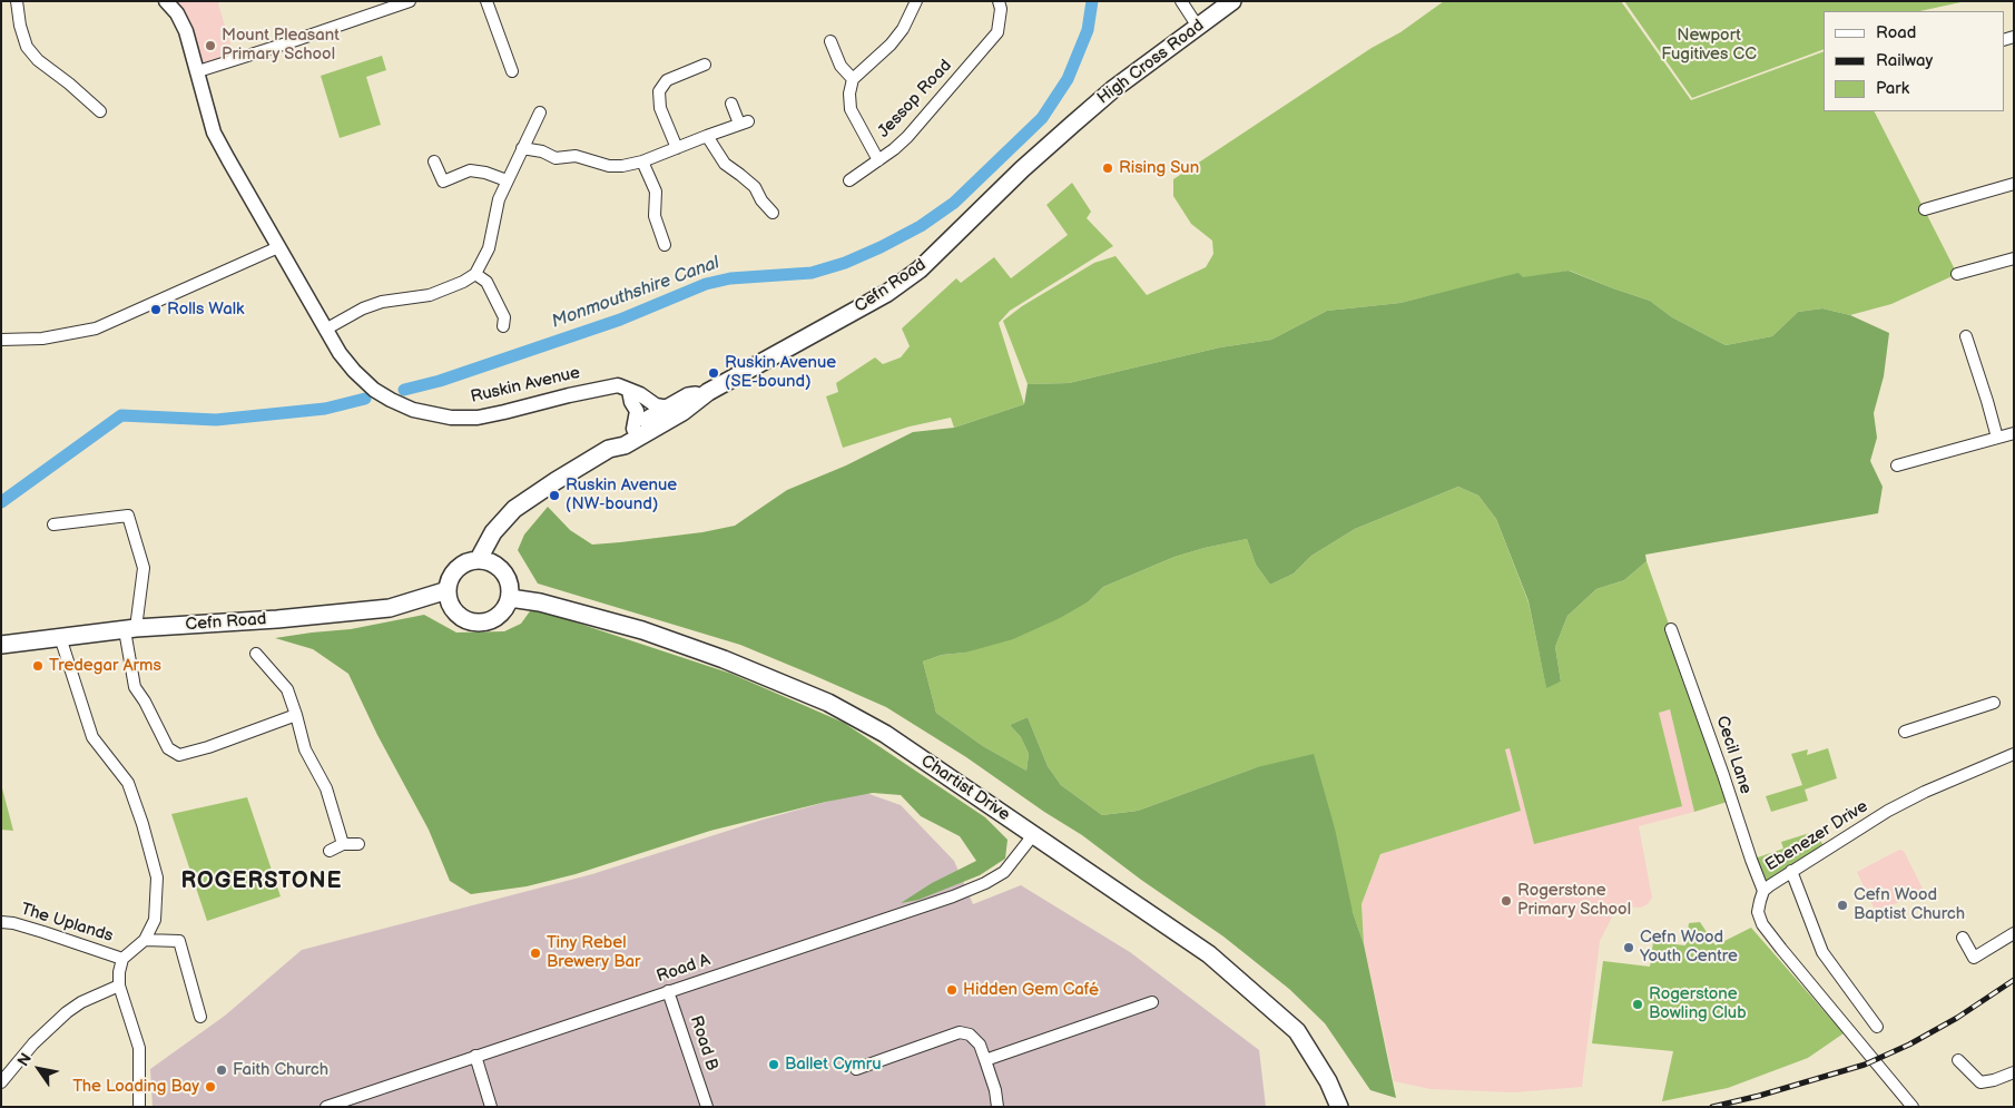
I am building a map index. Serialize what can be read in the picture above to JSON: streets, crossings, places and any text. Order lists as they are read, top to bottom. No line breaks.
{"streets":{"main road":["High Cross Road","Cefn Road","Chartist Drive"],"street":["Jessop Road","Ruskin Avenue","Cecil Lane","Ebenezer Drive","The Uplands","Road A","Road B"]},"crossings":[["High Cross Road","Cefn Road"],["Cefn Road","Ruskin Avenue"],["Cefn Road","Chartist Drive"],["Cecil Lane","Ebenezer Drive"],["Chartist Drive","Road A"],["Road A","Road B"]],"districts":["ROGERSTONE"],"water":["Monmouthshire Canal"],"parks":["Newport Fugitives CC"],"places":["Mount Pleasant Primary School","Rising Sun","Rolls Walk","Ruskin Avenue (SE-bound)","Ruskin Avenue (NW-bound)","Tredegar Arms","Rogerstone Primary School","Cefn Wood Baptist Church","Cefn Wood Youth Centre","Tiny Rebel Brewery Bar","Hidden Gem Café","Rogerstone Bowling Club","Ballet Cymru","Faith Church","The Loading Bay"],"legend":["Road","Railway","Park"],"north":"top left"}
